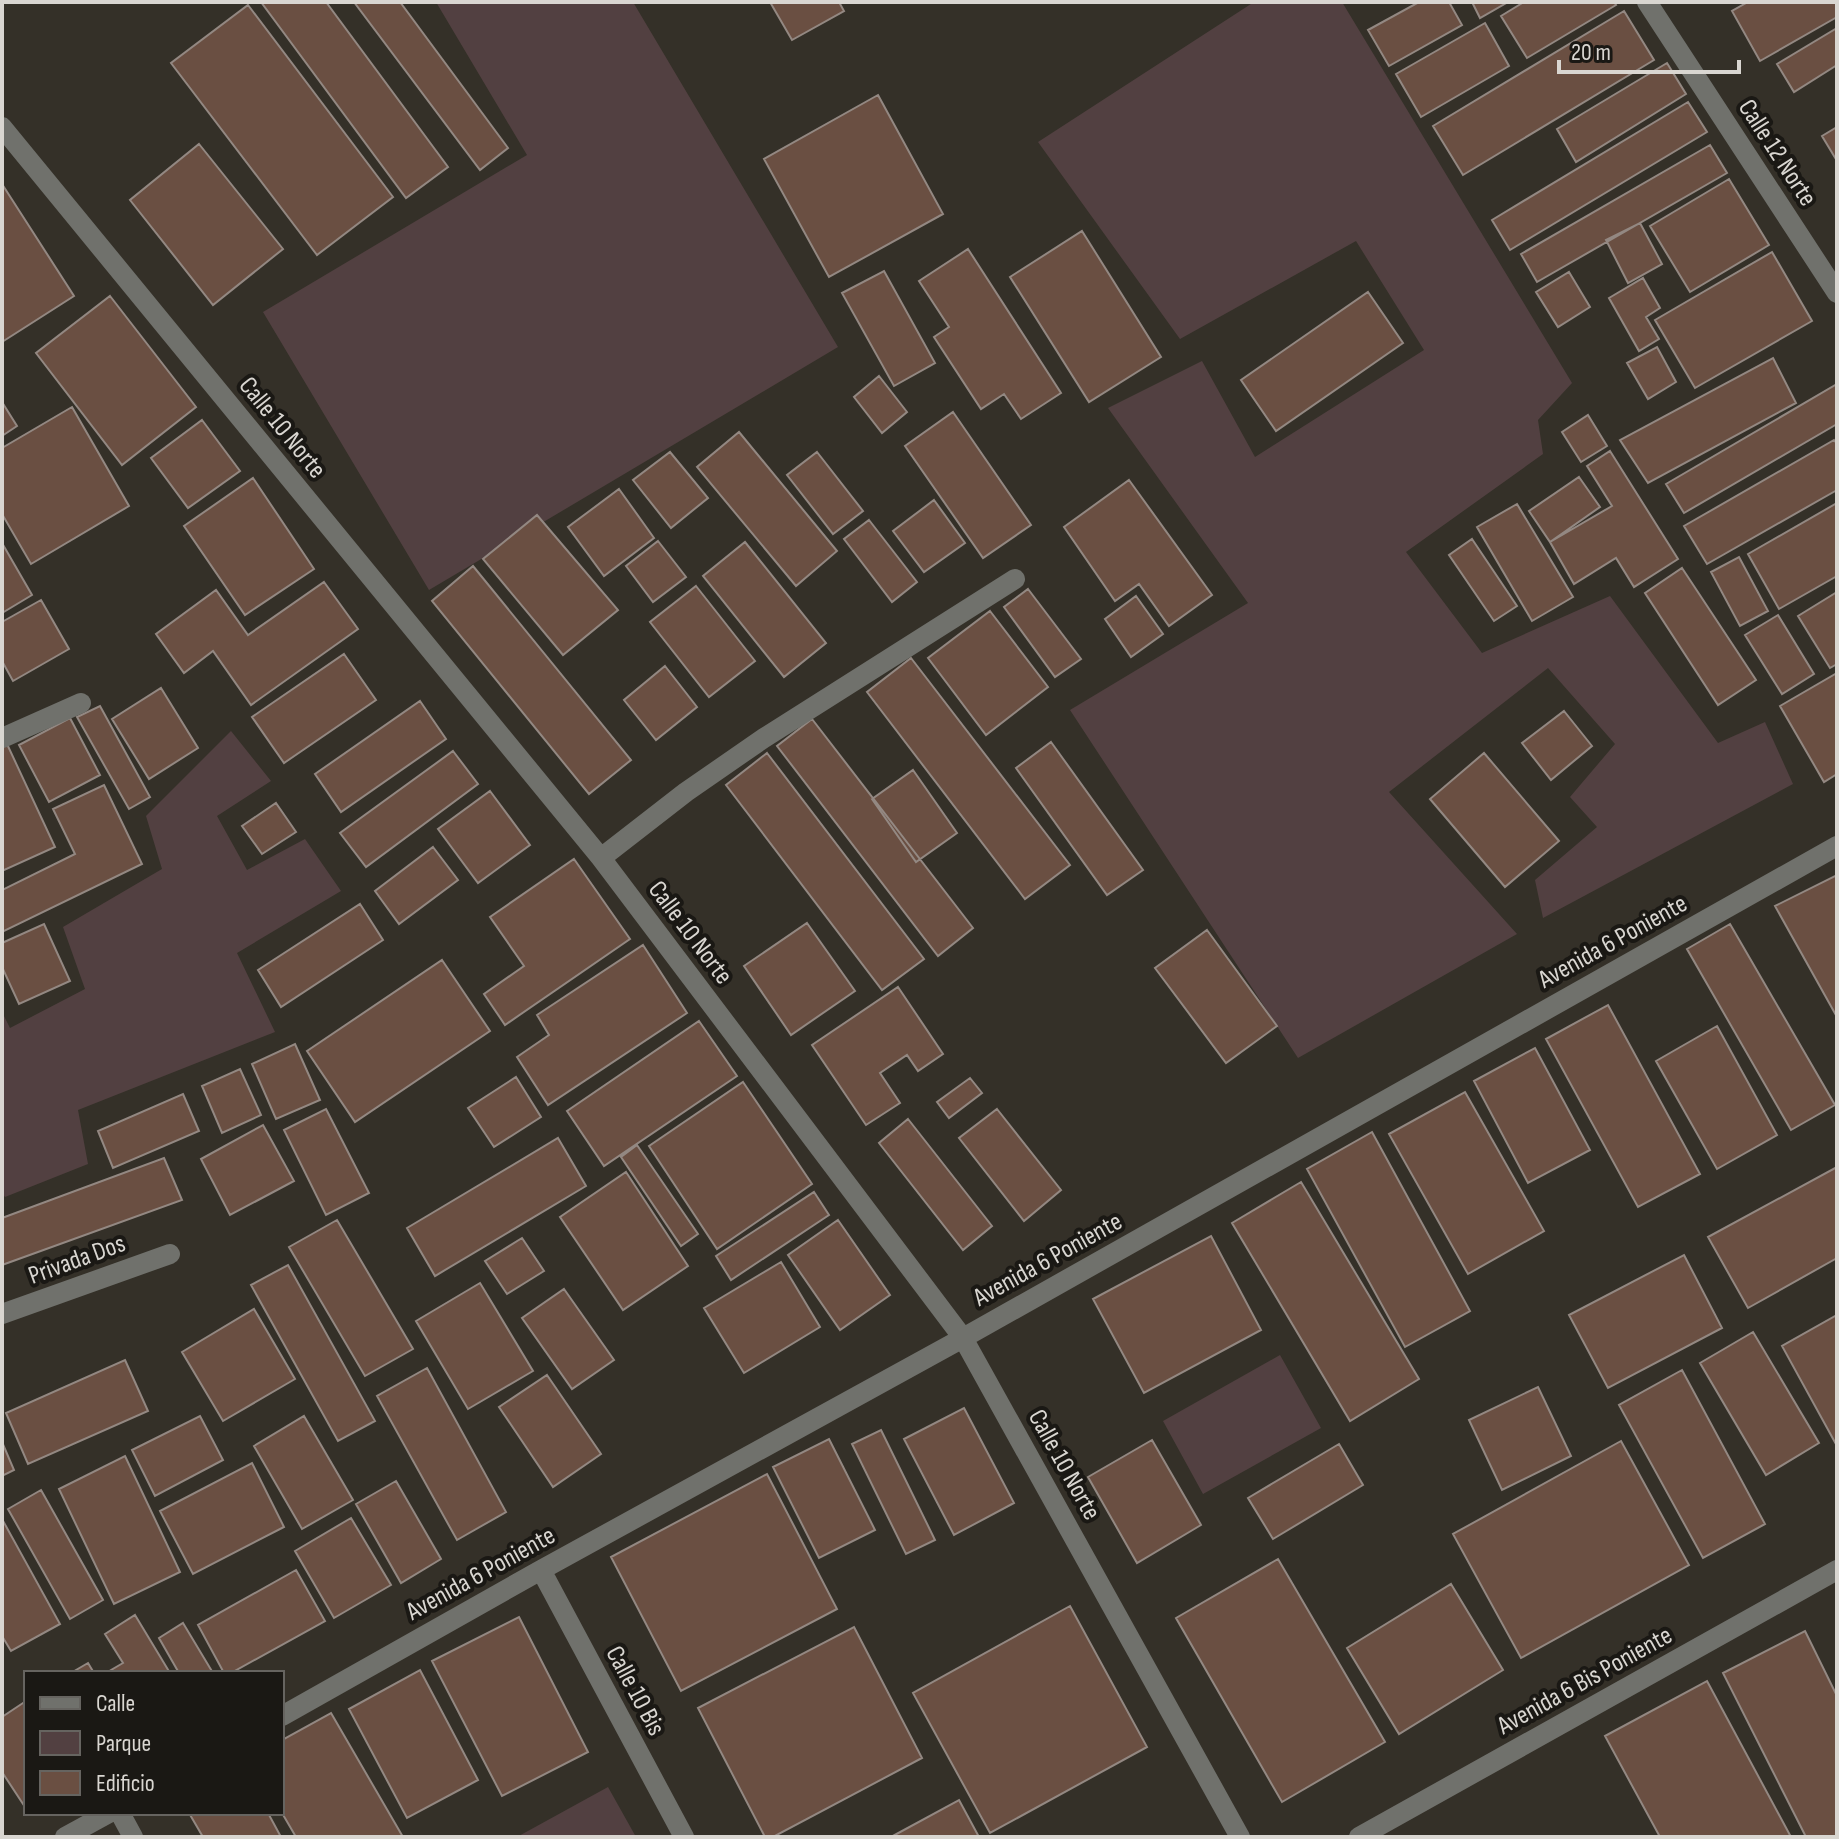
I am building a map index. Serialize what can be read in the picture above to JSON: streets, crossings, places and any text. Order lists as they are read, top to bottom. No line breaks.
{"streets":{"street":["Calle 12 Norte","Calle 10 Norte","Avenida 6 Poniente","Privada Dos","Avenida 6 Bis Poniente","Calle 10 Bis"]},"crossings":[["Calle 10 Norte","Avenida 6 Poniente"],["Avenida 6 Poniente","Calle 10 Bis"]],"legend":["Calle","Parque","Edificio"],"scale_bar":"20 m"}
